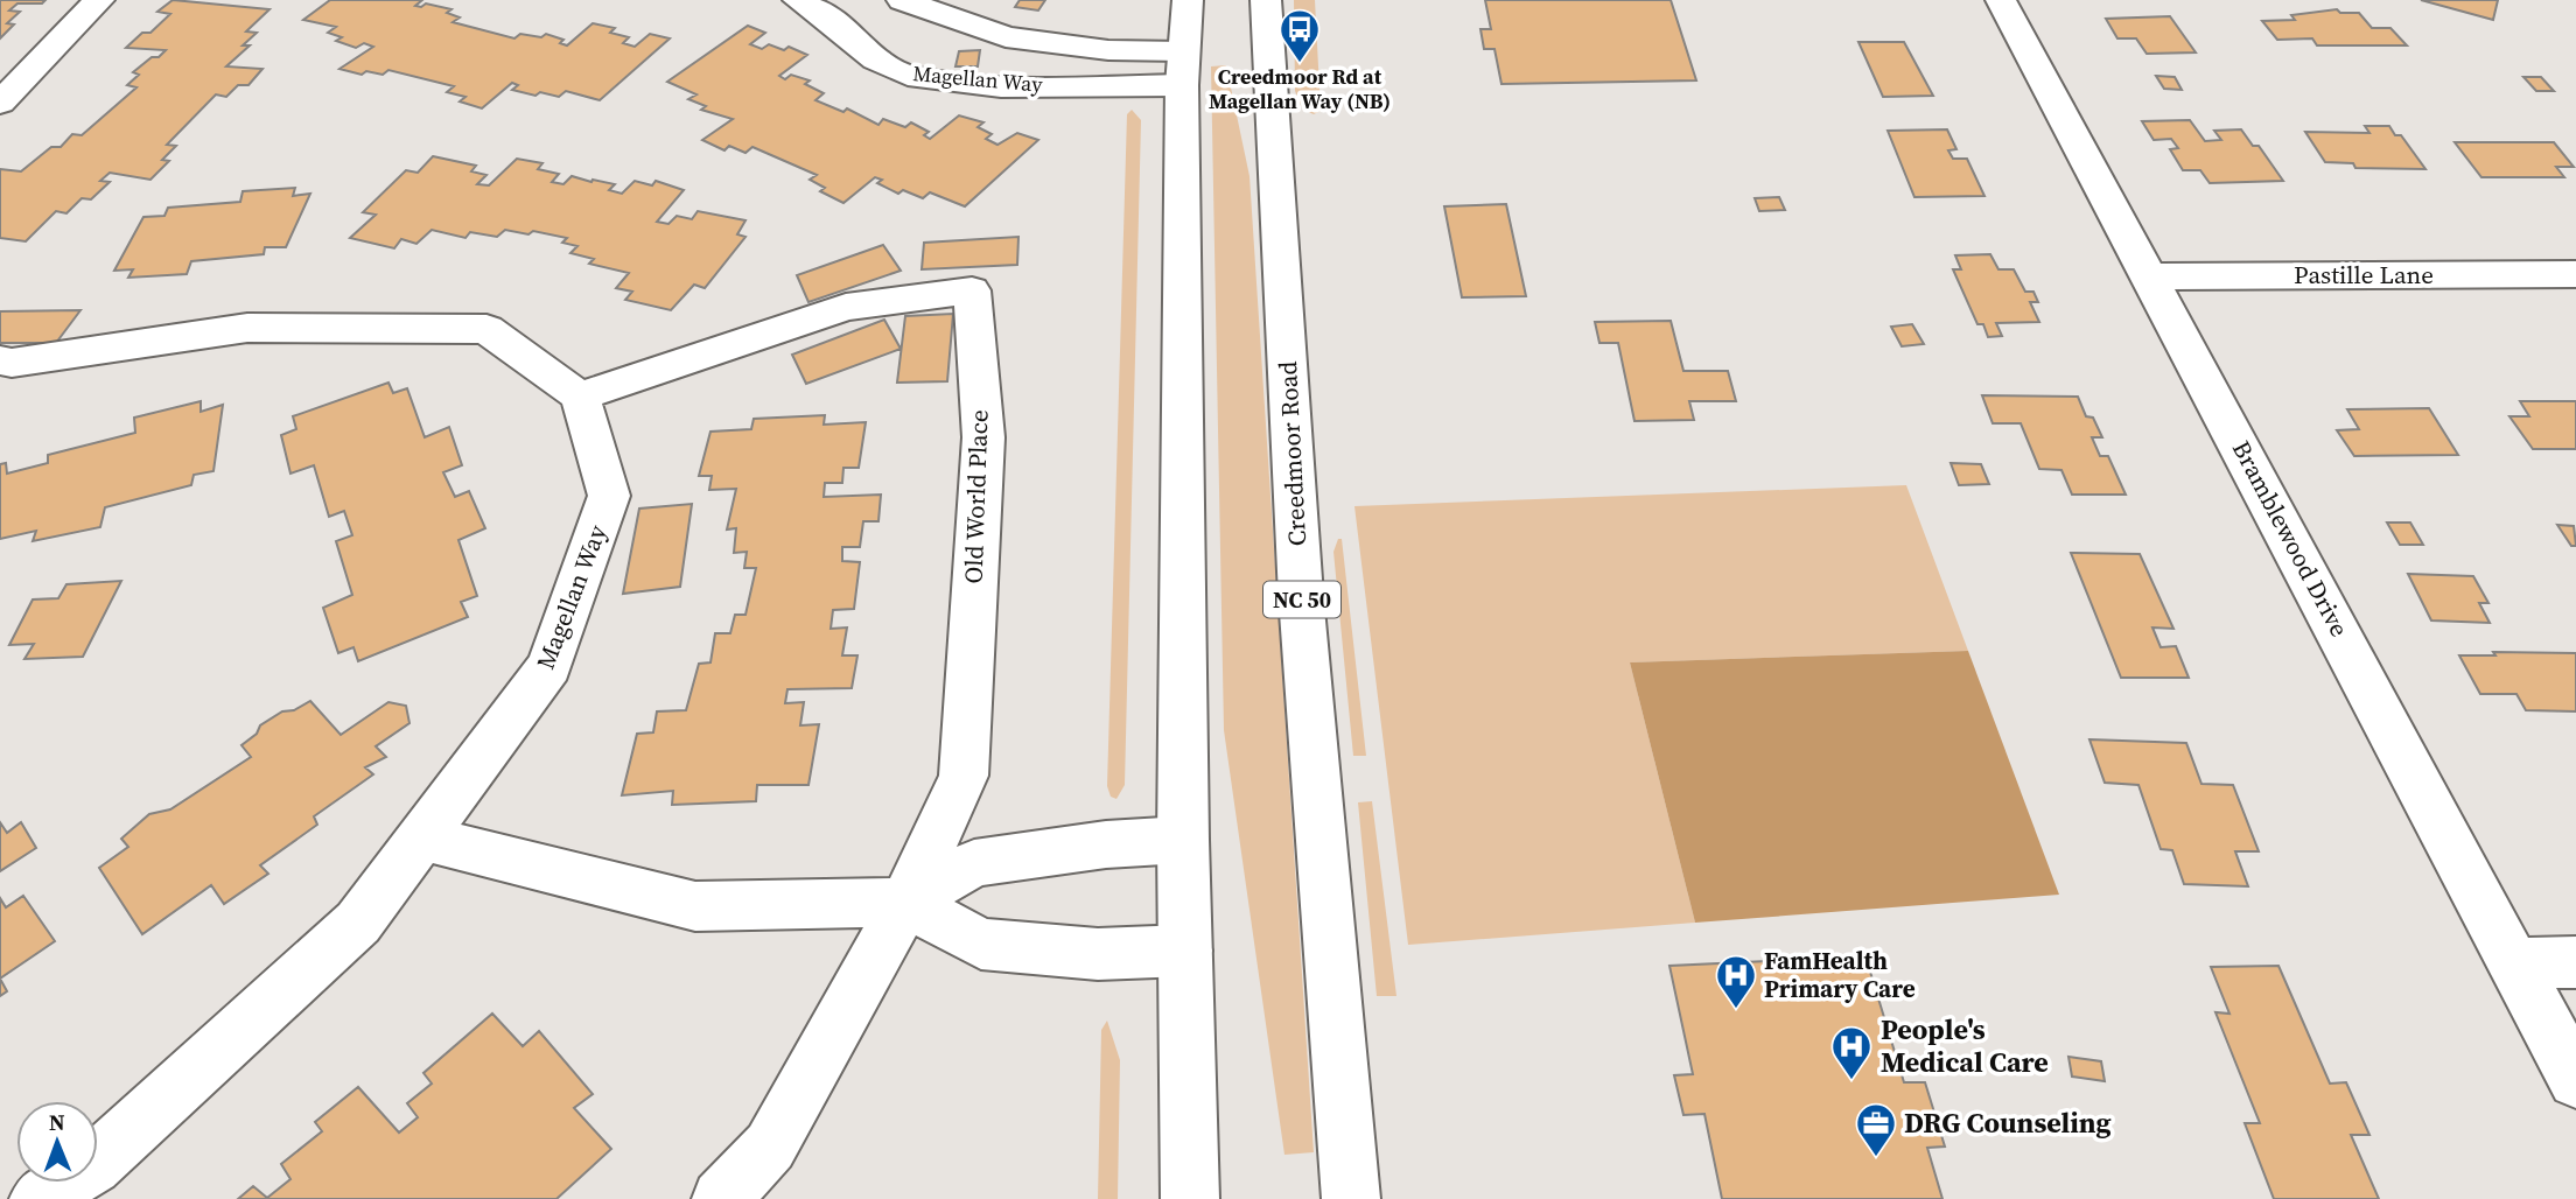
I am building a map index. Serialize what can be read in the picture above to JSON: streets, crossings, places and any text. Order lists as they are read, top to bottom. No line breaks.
{"streets":{"street":["Magellan Way","Pastille Lane","Creedmoor Road","Old World Place","Bramblewood Drive","NC 50"]},"crossings":[["Magellan Way","Old World Place"],["Pastille Lane","Bramblewood Drive"]],"places":{"bus stop":["Creedmoor Rd at Magellan Way (NB)"],"hospital":["FamHealth Primary Care","People's Medical Care"],"office":["DRG Counseling"]},"north":"top"}
